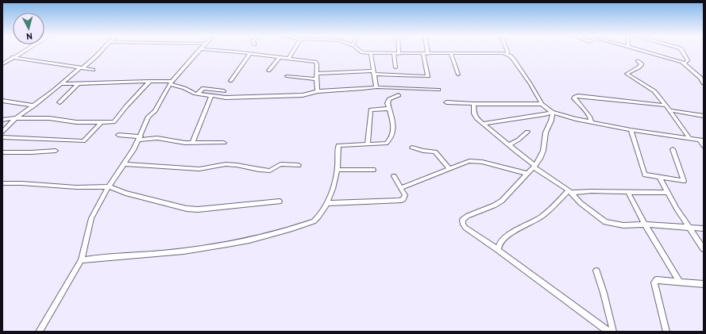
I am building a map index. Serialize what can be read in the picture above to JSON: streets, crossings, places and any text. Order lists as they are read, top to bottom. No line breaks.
{"north":"bottom"}
